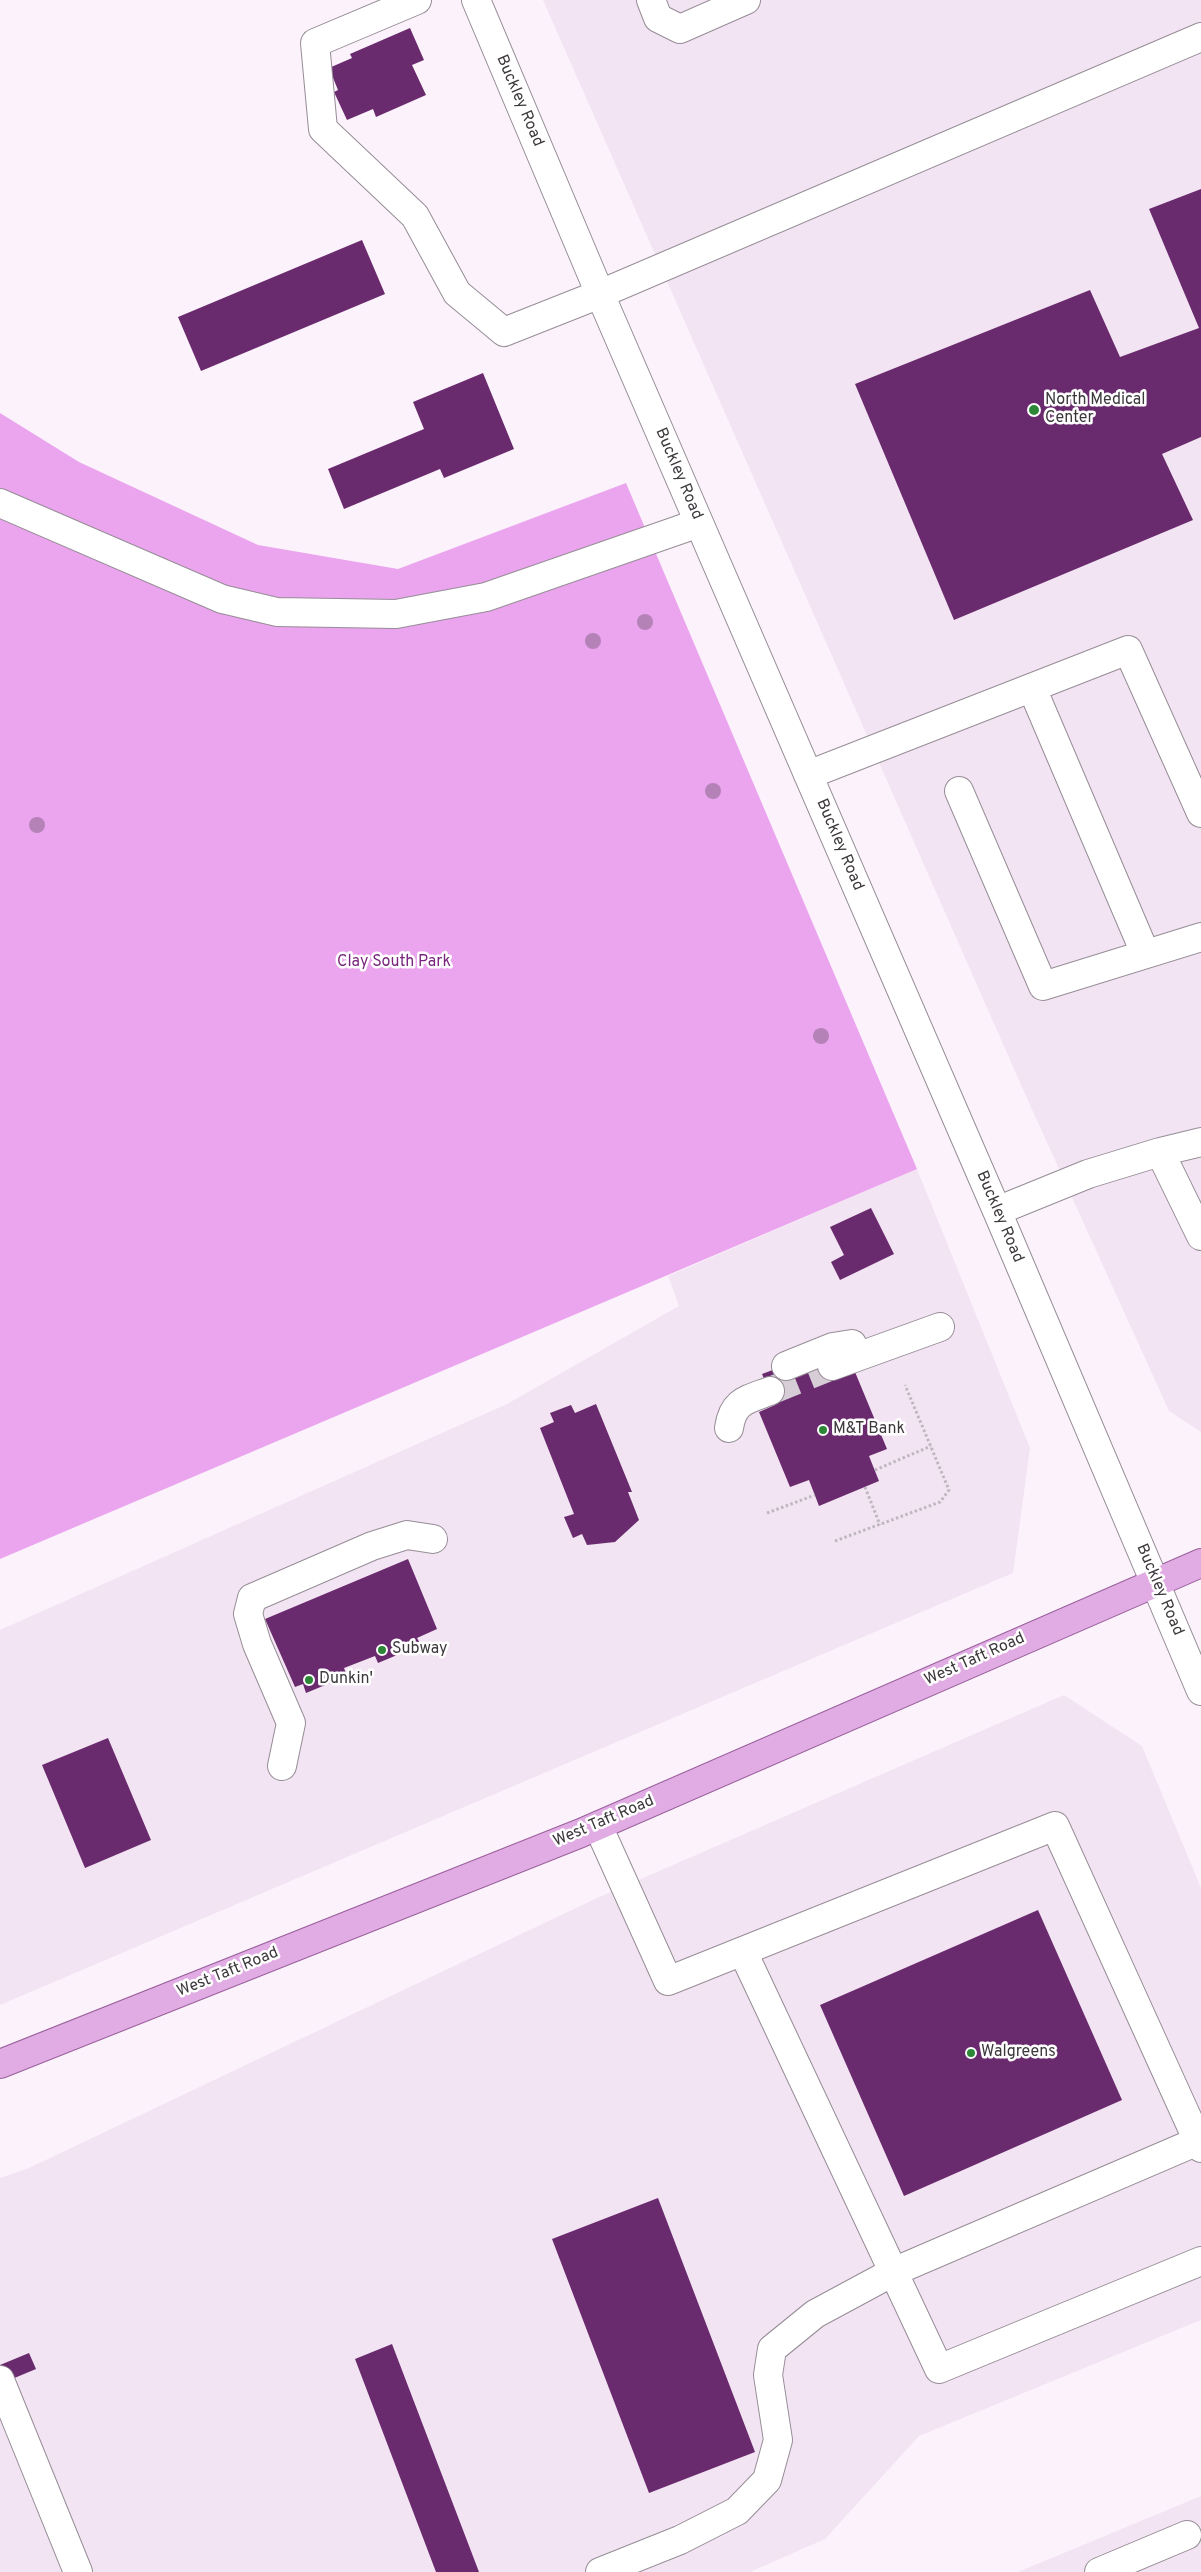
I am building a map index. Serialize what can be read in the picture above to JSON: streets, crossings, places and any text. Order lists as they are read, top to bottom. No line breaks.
{"streets":{"main road":["West Taft Road"],"street":["Buckley Road"]},"crossings":[["Buckley Road","West Taft Road"]],"parks":["Clay South Park"],"places":["North Medical Center","M&T Bank","Subway","Dunkin'","Walgreens"]}
